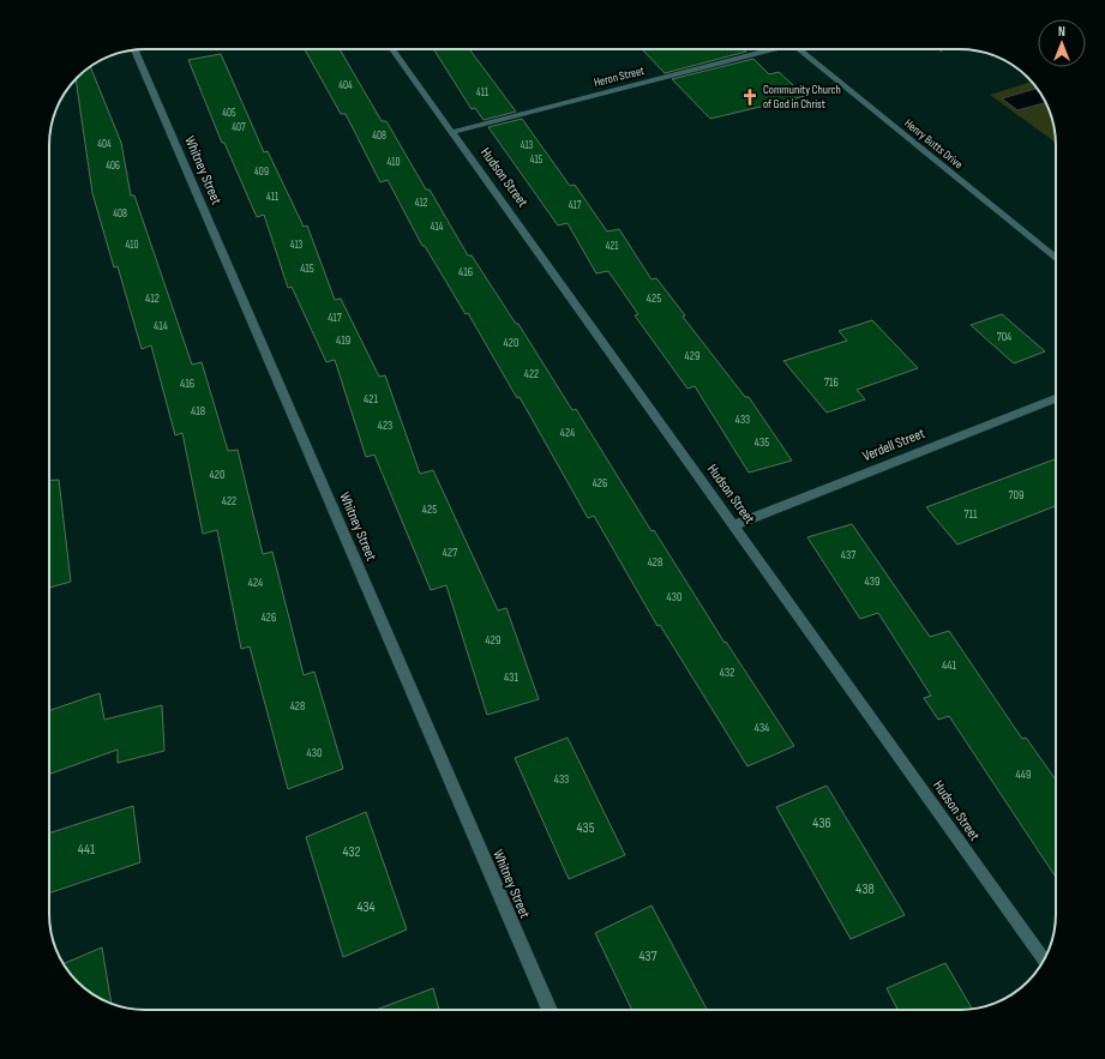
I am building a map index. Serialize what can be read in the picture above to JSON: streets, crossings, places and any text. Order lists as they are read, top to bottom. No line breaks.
{"streets":{"street":["Heron Street","Henry Butts Drive","Whitney Street","Hudson Street","Verdell Street"]},"crossings":[["Heron Street","Hudson Street"],["Hudson Street","Verdell Street"]],"places":{"church":["Community Church of God in Christ"]},"house_numbers":["404","411","405","407","408","404","413","415","410","406","409","411","412","417","408","414","410","413","421","415","416","412","425","417","414","704","419","420","429","422","716","416","421","418","433","423","424","435","420","426","709","422","425","711","427","437","428","439","424","430","426","429","441","432","431","428","434","430","449","433","436","435","441","432","438","434","437"],"north":"top"}
